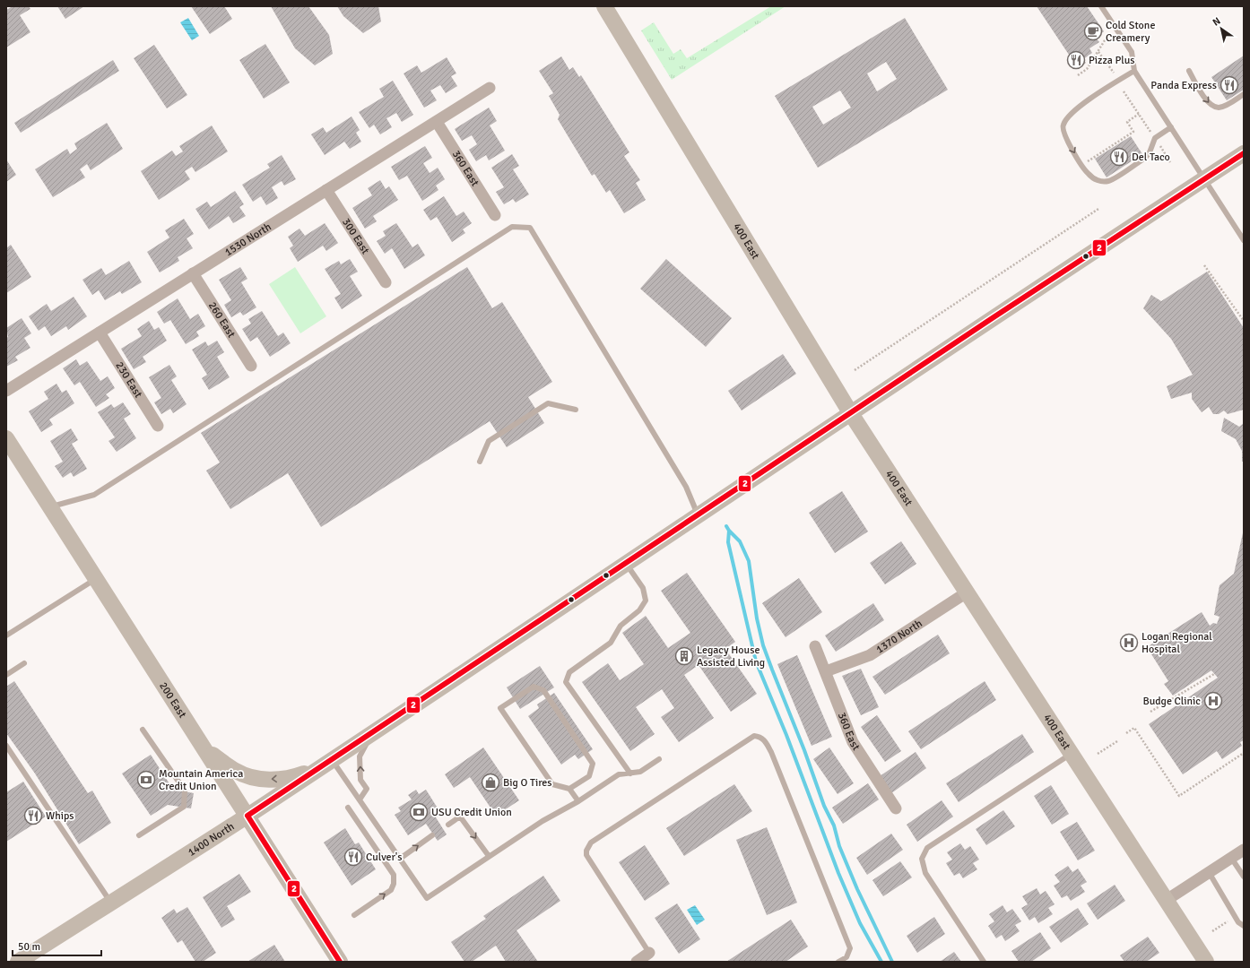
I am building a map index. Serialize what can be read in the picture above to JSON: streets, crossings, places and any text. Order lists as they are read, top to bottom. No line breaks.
{"streets":{"main road":["400 East","200 East","1400 North"],"street":["360 East","300 East","1530 North","260 East","230 East","1370 North"]},"crossings":[["360 East","1530 North"],["360 East","1370 North"],["300 East","1530 North"],["1530 North","260 East"],["1530 North","230 East"],["400 East","1370 North"],["400 East","1400 North"],["200 East","1400 North"]],"places":{"cafe":["Cold Stone Creamery"],"restaurant":["Pizza Plus","Panda Express","Del Taco","Whips","Culver's"],"hospital":["Logan Regional Hospital","Budge Clinic"],"building":["Legacy House Assisted Living"],"bank":["Mountain America Credit Union","USU Credit Union"],"shop":["Big O Tires"]},"lines":["transit line 2"],"scale_bar":"50 m","north":"top left"}
